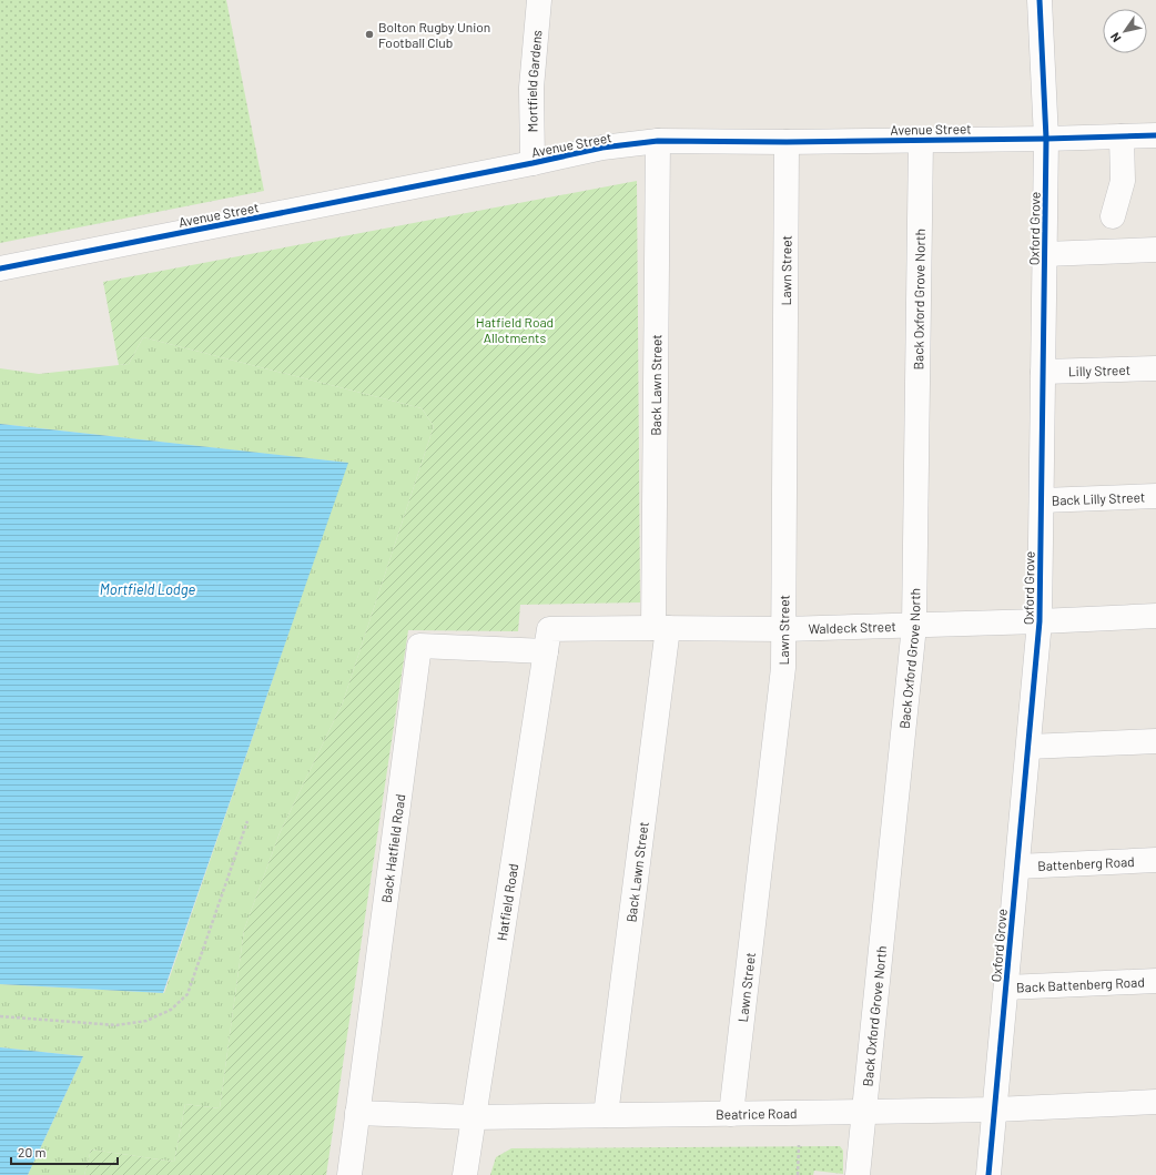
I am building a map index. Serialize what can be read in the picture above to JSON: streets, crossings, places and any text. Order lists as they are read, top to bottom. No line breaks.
{"streets":{"street":["Mortfield Gardens","Avenue Street","Oxford Grove","Lawn Street","Back Oxford Grove North","Lilly Street","Back Lawn Street","Back Lilly Street","Waldeck Street","Back Hatfield Road","Battenberg Road","Hatfield Road","Back Battenberg Road","Beatrice Road"]},"crossings":[["Mortfield Gardens","Avenue Street"],["Avenue Street","Oxford Grove"],["Avenue Street","Lawn Street"],["Avenue Street","Back Oxford Grove North"],["Avenue Street","Back Lawn Street"],["Oxford Grove","Lilly Street"],["Oxford Grove","Back Lilly Street"],["Oxford Grove","Waldeck Street"],["Oxford Grove","Battenberg Road"],["Oxford Grove","Back Battenberg Road"],["Oxford Grove","Beatrice Road"],["Lawn Street","Waldeck Street"],["Lawn Street","Beatrice Road"],["Back Oxford Grove North","Waldeck Street"],["Back Oxford Grove North","Beatrice Road"],["Back Lawn Street","Waldeck Street"],["Back Lawn Street","Beatrice Road"],["Waldeck Street","Back Hatfield Road"],["Waldeck Street","Hatfield Road"],["Back Hatfield Road","Hatfield Road"],["Back Hatfield Road","Beatrice Road"],["Hatfield Road","Beatrice Road"]],"water":["Mortfield Lodge"],"parks":["Hatfield Road Allotments"],"places":["Bolton Rugby Union Football Club"],"scale_bar":"20 m","north":"bottom left"}
